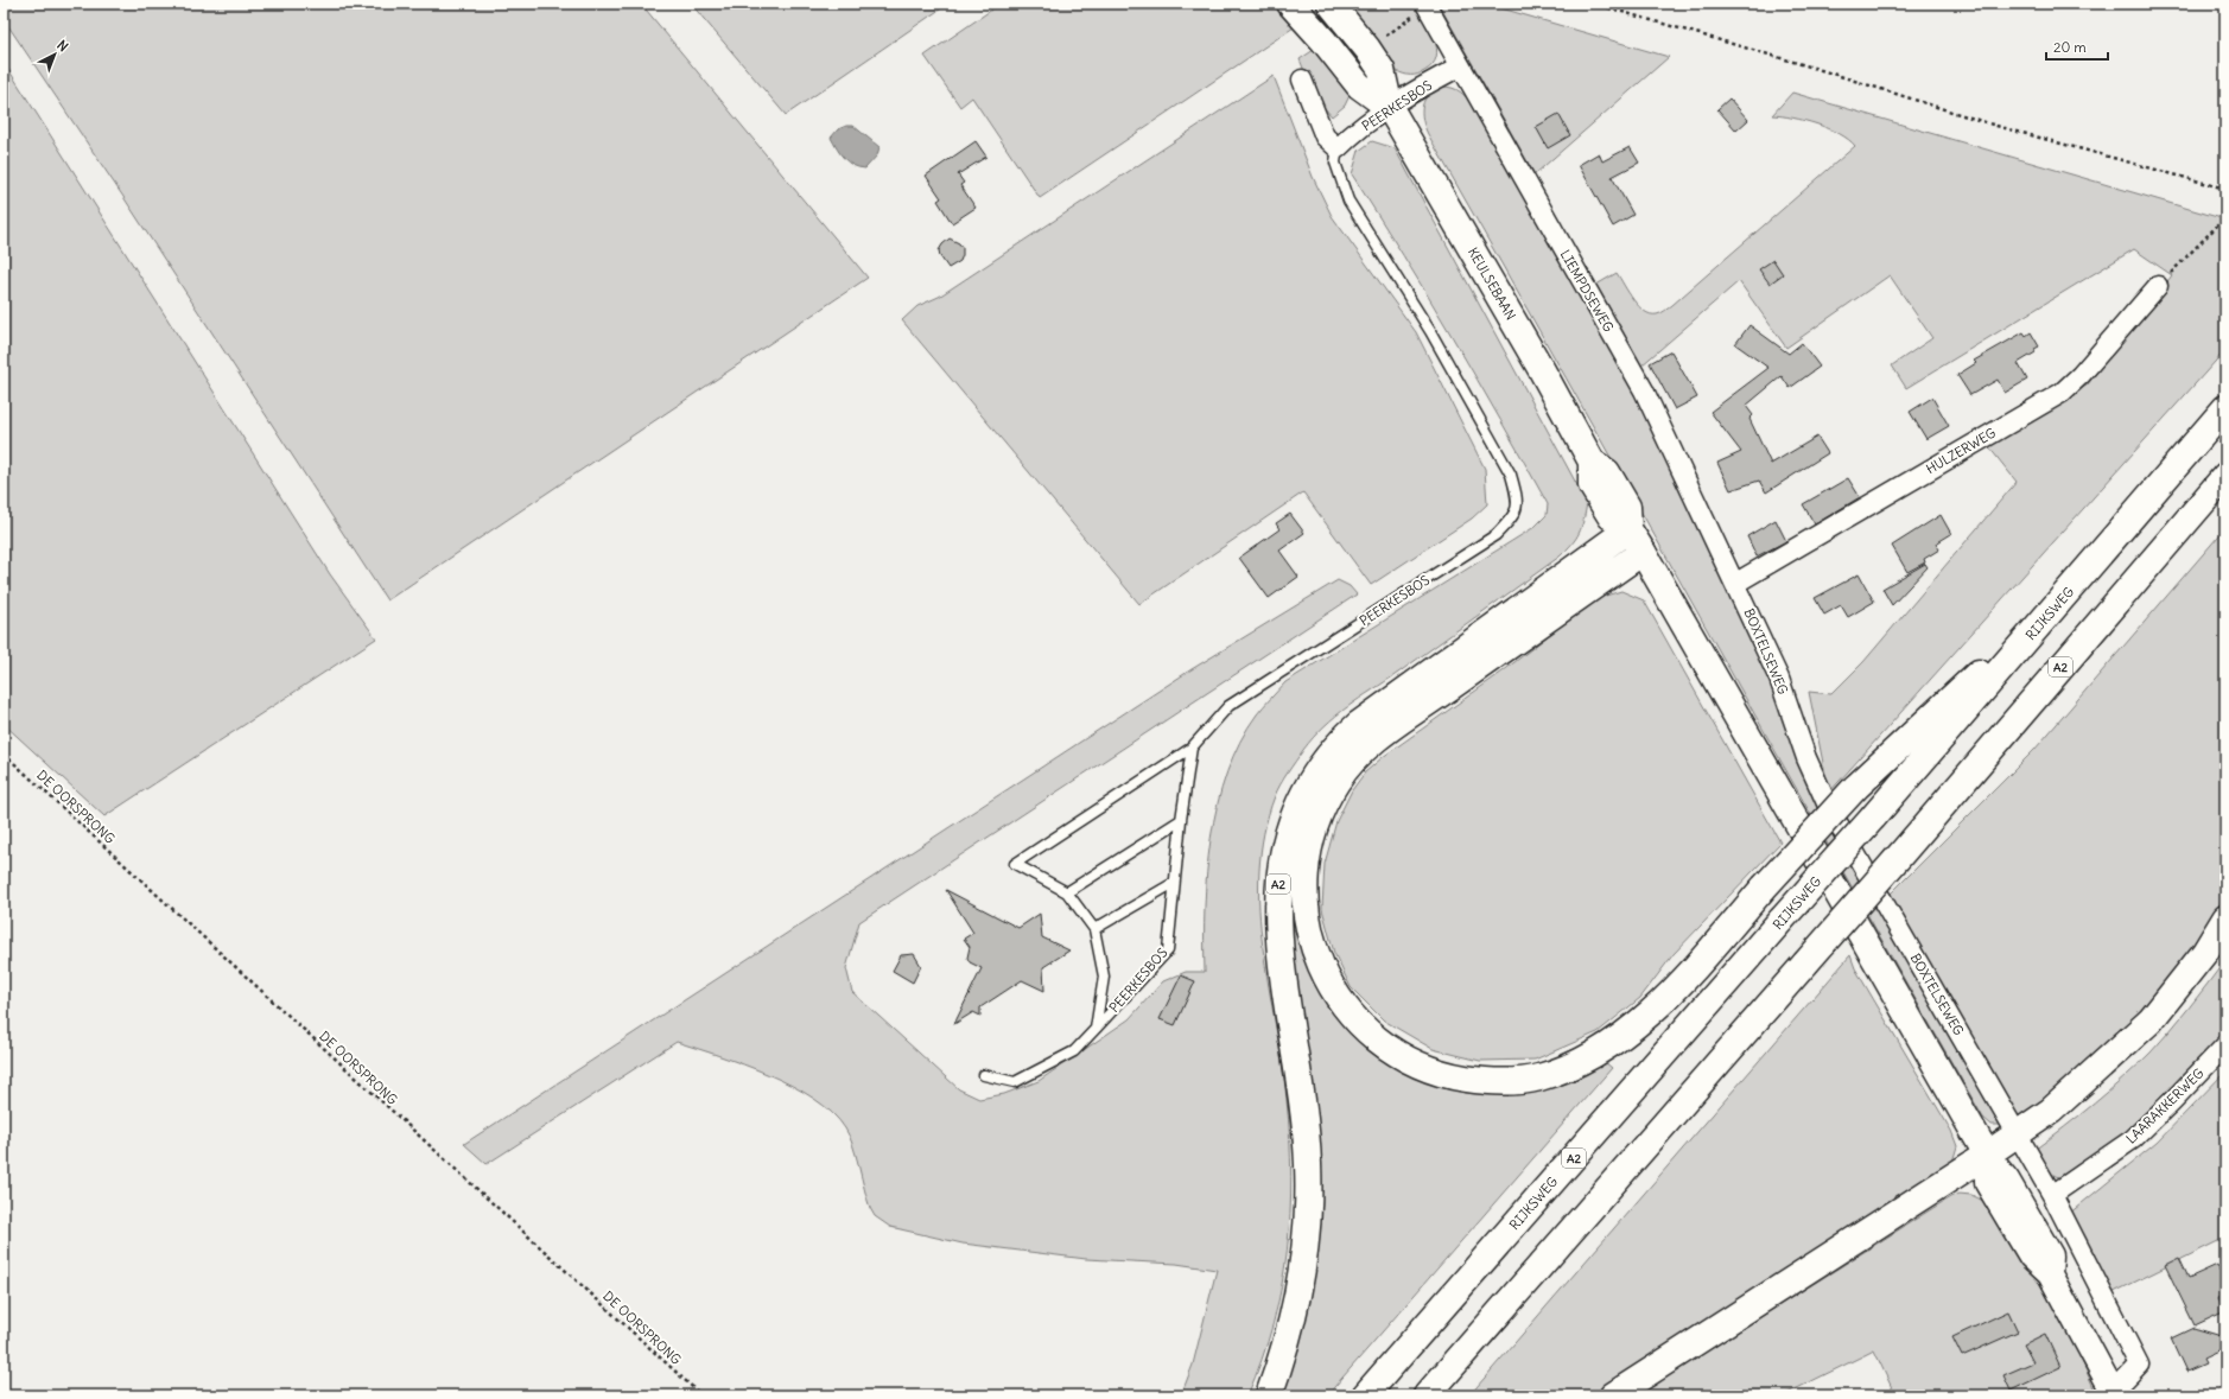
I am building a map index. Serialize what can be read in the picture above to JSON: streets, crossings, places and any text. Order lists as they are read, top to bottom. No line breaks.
{"streets":{"main road":["KEULSEBAAN","RIJKSWEG","BOXTELSEWEG","A2"],"street":["PEERKESBOS","LIEMPDSEWEG","HULZERWEG","LAARAKKERWEG"],"path":["DE OORSPRONG"]},"crossings":[["PEERKESBOS","KEULSEBAAN"],["PEERKESBOS","LIEMPDSEWEG"],["KEULSEBAAN","BOXTELSEWEG"],["LIEMPDSEWEG","HULZERWEG"],["LIEMPDSEWEG","BOXTELSEWEG"],["HULZERWEG","BOXTELSEWEG"],["RIJKSWEG","A2"],["BOXTELSEWEG","A2"],["BOXTELSEWEG","LAARAKKERWEG"]],"scale_bar":"20 m","north":"top right"}
